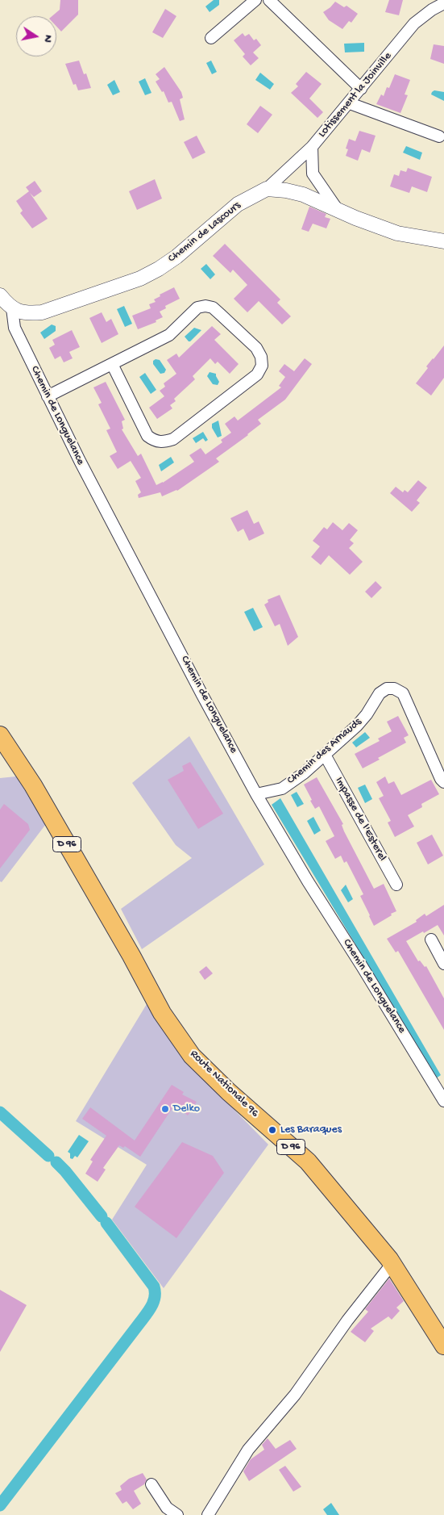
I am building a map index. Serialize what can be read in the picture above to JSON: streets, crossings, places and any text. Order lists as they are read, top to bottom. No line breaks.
{"streets":{"main road":["D 96","Route Nationale 96"],"street":["Lotissement la Joinville","Chemin de Lascours","Chemin de Longuelance","Chemin des Arnauds","Impasse de l'Esterel"]},"crossings":[["Lotissement la Joinville","Chemin de Lascours"],["Chemin de Lascours","Chemin de Longuelance"],["Chemin de Longuelance","Chemin des Arnauds"],["Chemin des Arnauds","Impasse de l'Esterel"]],"places":["Delko","Les Baraques"],"north":"right"}
